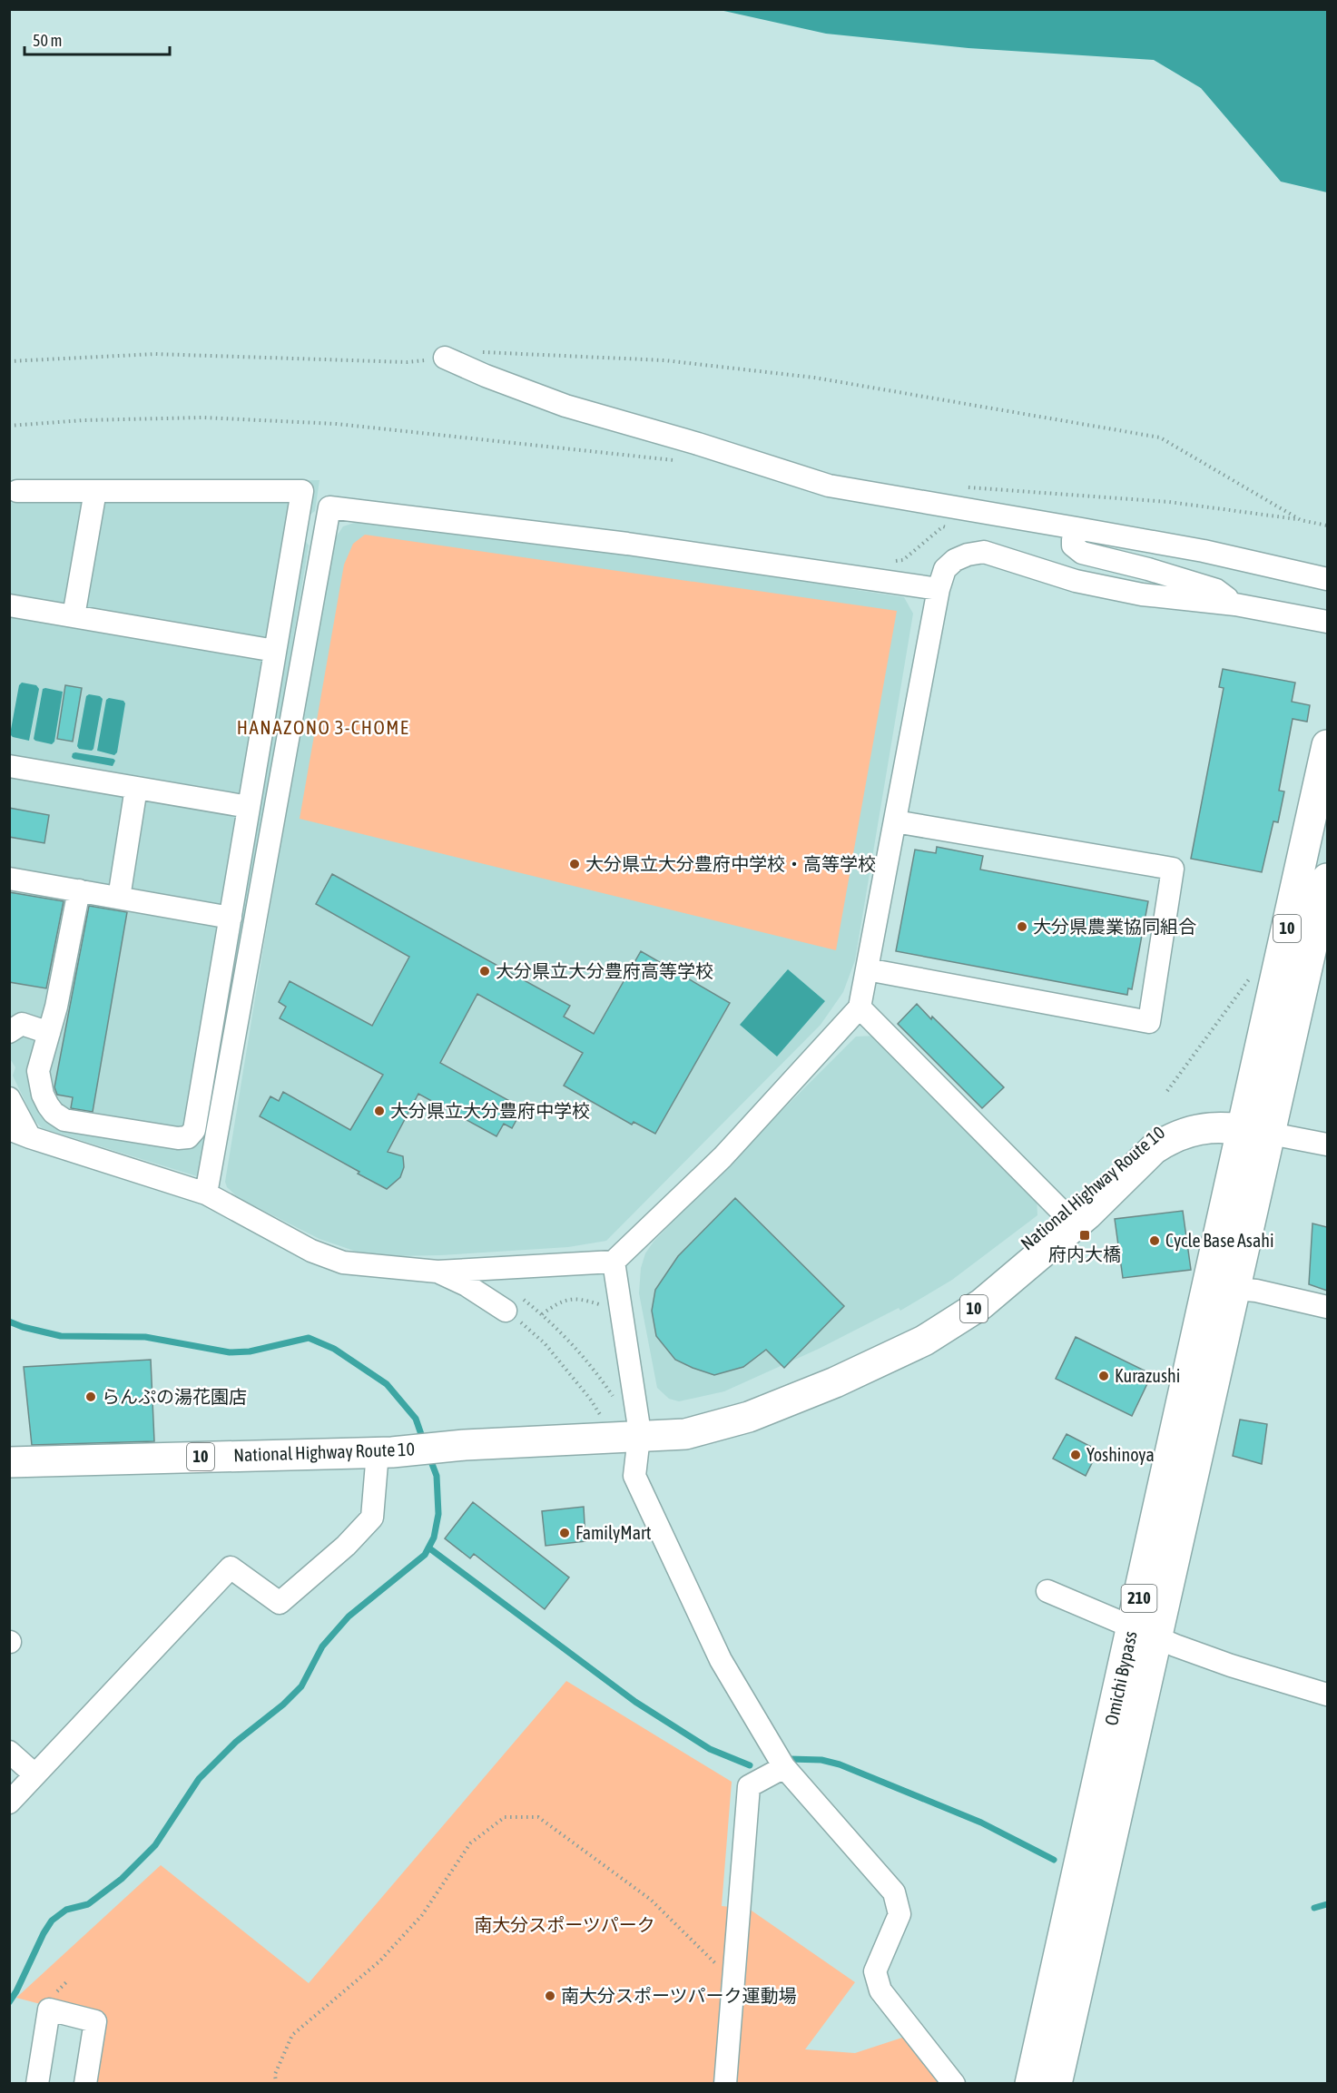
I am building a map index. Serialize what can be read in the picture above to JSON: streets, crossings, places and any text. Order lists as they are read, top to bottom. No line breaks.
{"streets":{"highway":["10","National Highway Route 10","210","Omichi Bypass"]},"crossings":[["10","National Highway Route 10"],["10","Omichi Bypass"],["National Highway Route 10","Omichi Bypass"]],"districts":["HANAZONO 3-CHOME"],"parks":["南大分スポーツパーク"],"places":{"other":["大分県立大分豊府中学校・高等学校","大分県農業協同組合","大分県立大分豊府高等学校","大分県立大分豊府中学校","Cycle Base Asahi","Kurazushi","らんぷの湯花園店","Yoshinoya","FamilyMart","南大分スポーツパーク運動場"],"transit":["府内大橋"]},"scale_bar":"50 m"}
